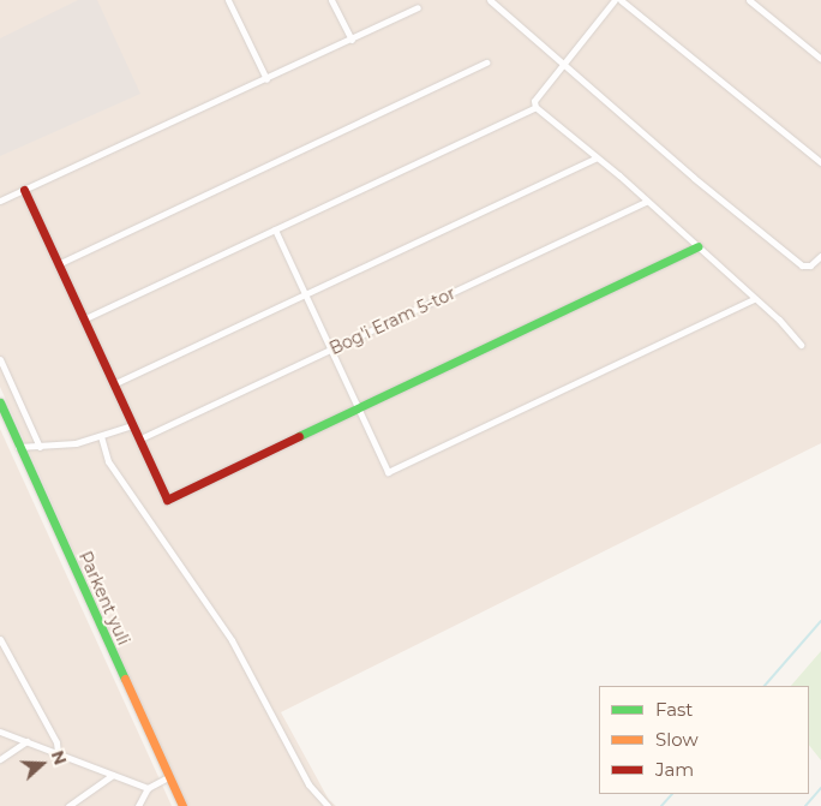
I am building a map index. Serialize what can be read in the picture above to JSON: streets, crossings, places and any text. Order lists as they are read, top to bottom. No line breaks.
{"streets":{"street":["Bog'i Eram 5-tor","Parkent yuli"]},"legend":["Fast","Slow","Jam"],"north":"right"}
